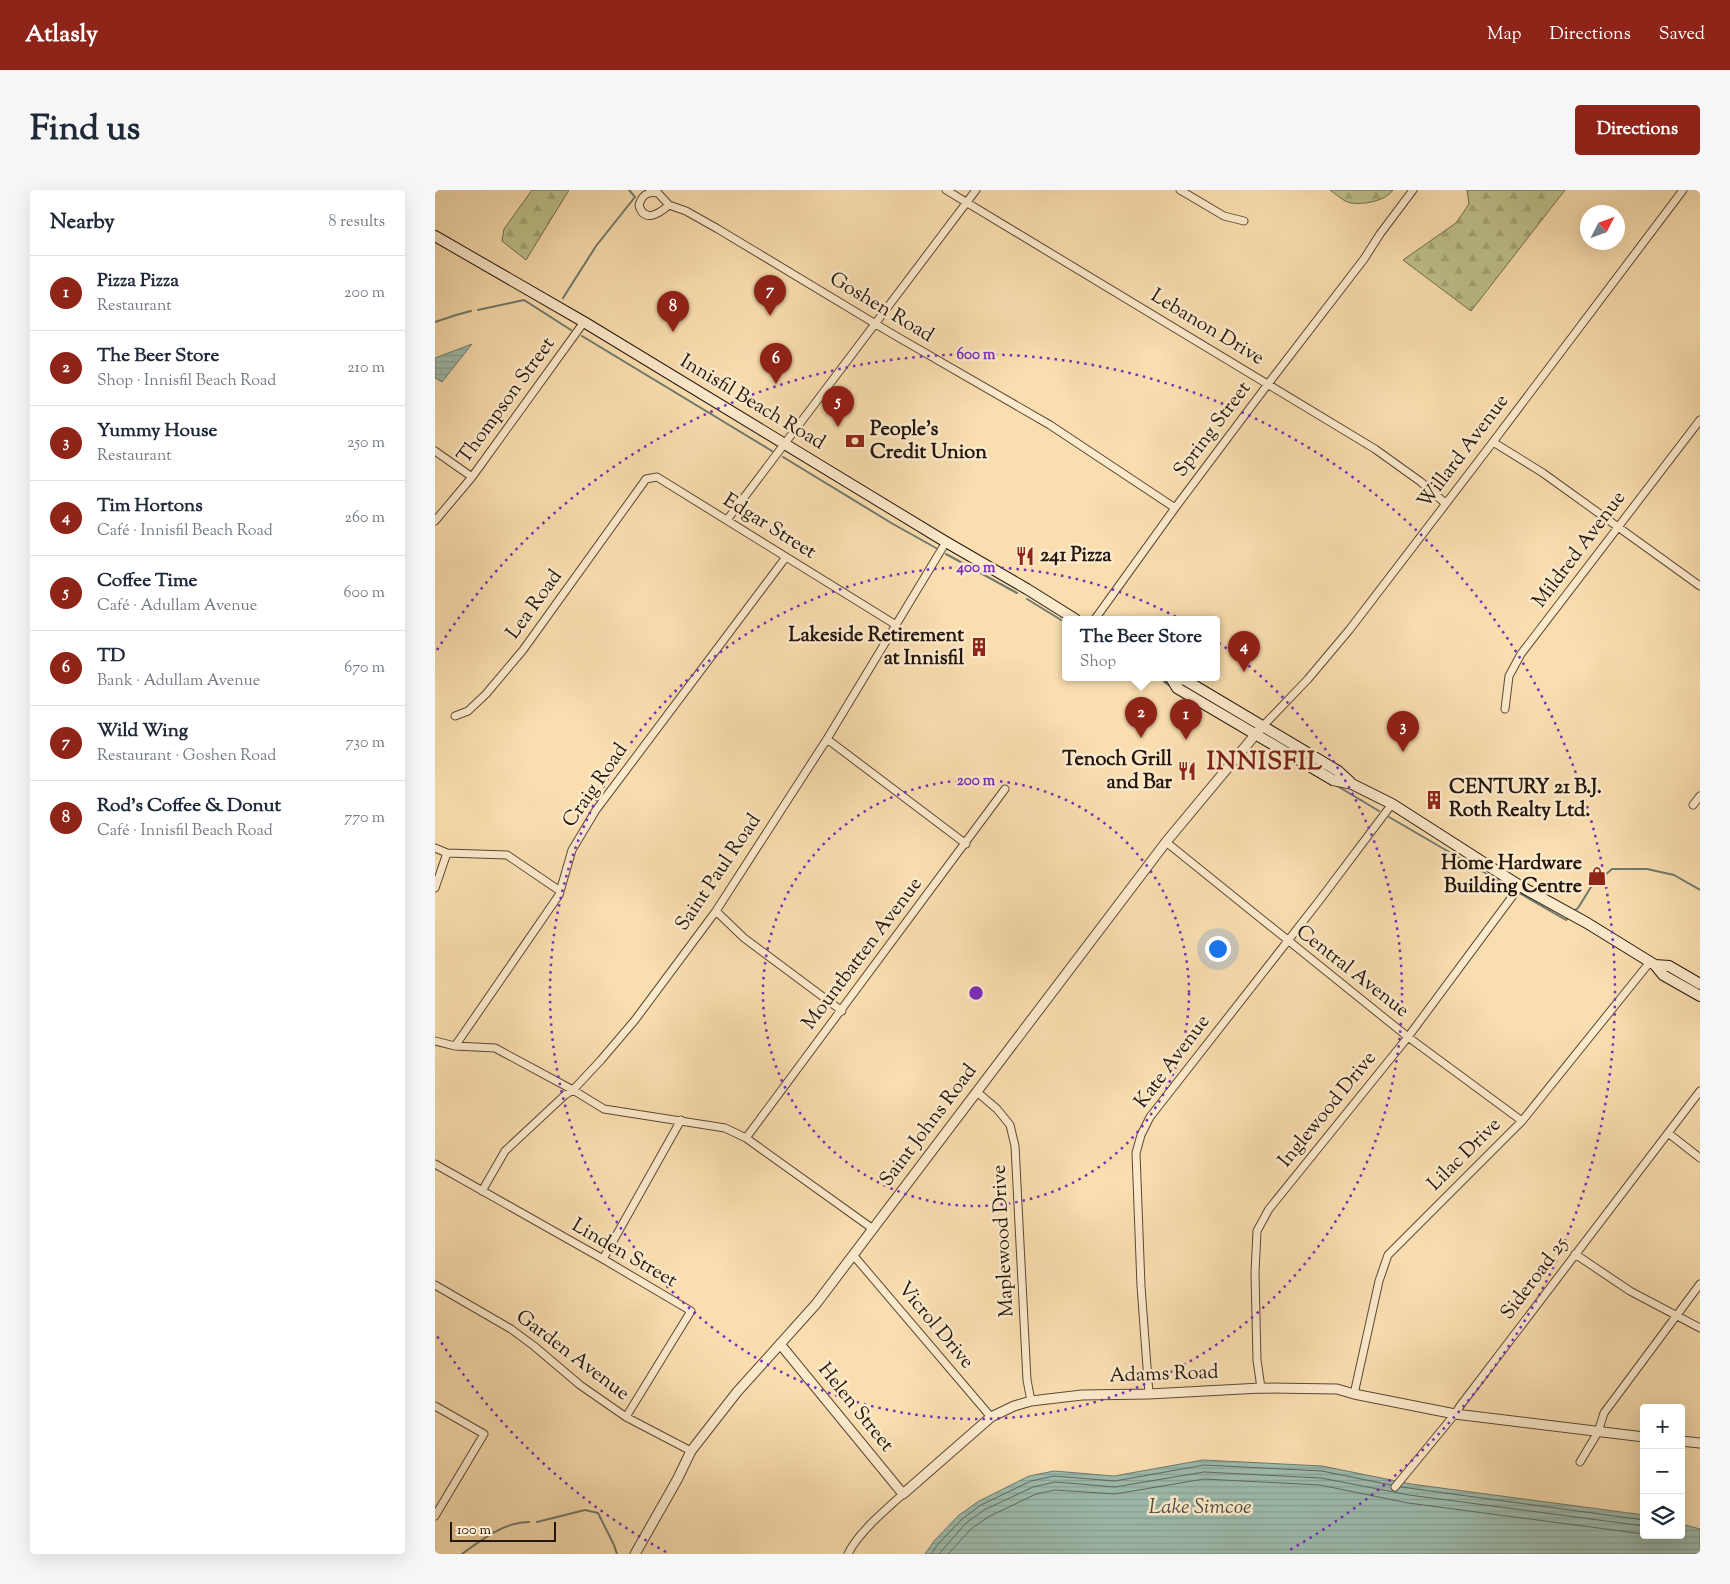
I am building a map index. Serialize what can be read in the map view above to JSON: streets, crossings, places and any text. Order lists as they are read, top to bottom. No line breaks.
{"streets":{"main road":["Innisfil Beach Road"],"street":["Goshen Road","Lebanon Drive","Thompson Street","Spring Street","Willard Avenue","Edgar Street","Mildred Avenue","Lea Road","Craig Road","Saint Paul Road","Mountbatten Avenue","Central Avenue","Kate Avenue","Inglewood Drive","Saint Johns Road","Lilac Drive","Maplewood Drive","Linden Street","Sideroad 25","Vicrol Drive","Garden Avenue","Adams Road","Helen Street"]},"crossings":[["Goshen Road","Spring Street"],["Lebanon Drive","Spring Street"],["Lebanon Drive","Willard Avenue"],["Thompson Street","Innisfil Beach Road"],["Innisfil Beach Road","Saint Paul Road"],["Willard Avenue","Saint Johns Road"],["Edgar Street","Lea Road"],["Edgar Street","Craig Road"],["Edgar Street","Saint Paul Road"],["Saint Paul Road","Linden Street"],["Central Avenue","Kate Avenue"],["Central Avenue","Inglewood Drive"],["Central Avenue","Saint Johns Road"],["Central Avenue","Lilac Drive"],["Kate Avenue","Adams Road"],["Inglewood Drive","Adams Road"],["Saint Johns Road","Maplewood Drive"],["Saint Johns Road","Vicrol Drive"],["Saint Johns Road","Garden Avenue"],["Saint Johns Road","Helen Street"],["Lilac Drive","Adams Road"],["Maplewood Drive","Adams Road"],["Linden Street","Garden Avenue"],["Sideroad 25","Adams Road"],["Vicrol Drive","Adams Road"],["Adams Road","Helen Street"]],"districts":["INNISFIL"],"water":["Lake Simcoe"],"places":{"bank":["People's Credit Union"],"restaurant":["241 Pizza","Tenoch Grill and Bar"],"building":["Lakeside Retirement at Innisfil","CENTURY 21 B.J. Roth Realty Ltd."],"shop":["Home Hardware Building Centre"]},"scale_bar":"100 m","north":"top right","page":{"header":"Atlasly","nav":["Map","Directions","Saved"],"title":"Find us","buttons":"Directions","heading":["Nearby","8 results"],"list":[{"mark":"1","name":"Pizza Pizza","note":"Restaurant","value":"200 m"},{"mark":"2","name":"The Beer Store","note":"Shop · Innisfil Beach Road","value":"210 m"},{"mark":"3","name":"Yummy House","note":"Restaurant","value":"250 m"},{"mark":"4","name":"Tim Hortons","note":"Café · Innisfil Beach Road","value":"260 m"},{"mark":"5","name":"Coffee Time","note":"Café · Adullam Avenue","value":"600 m"},{"mark":"6","name":"TD","note":"Bank · Adullam Avenue","value":"670 m"},{"mark":"7","name":"Wild Wing","note":"Restaurant · Goshen Road","value":"730 m"},{"mark":"8","name":"Rod's Coffee & Donut","note":"Café · Innisfil Beach Road","value":"770 m"}],"pins":["7","8","6","5","4","2","1","3"],"popup":["The Beer Store","Shop"],"map_buttons":["+","−"],"scale":"100 m"},"rings":["600 m","400 m","200 m"]}
